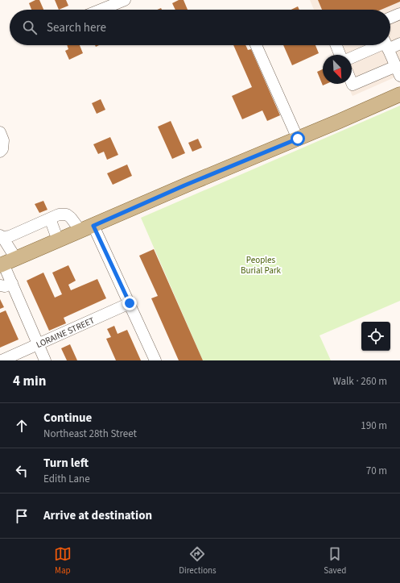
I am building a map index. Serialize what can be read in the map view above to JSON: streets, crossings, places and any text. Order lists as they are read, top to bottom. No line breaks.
{"streets":{"street":["LORAINE STREET"]},"parks":["Peoples Burial Park"],"north":"bottom right","page":{"search":"Search here","heading":["4 min","Walk · 260 m"],"list":[["Continue","Northeast 28th Street","190 m"],["Turn left","Edith Lane","70 m"],"Arrive at destination"],"nav":["Map","Directions","Saved"]}}
